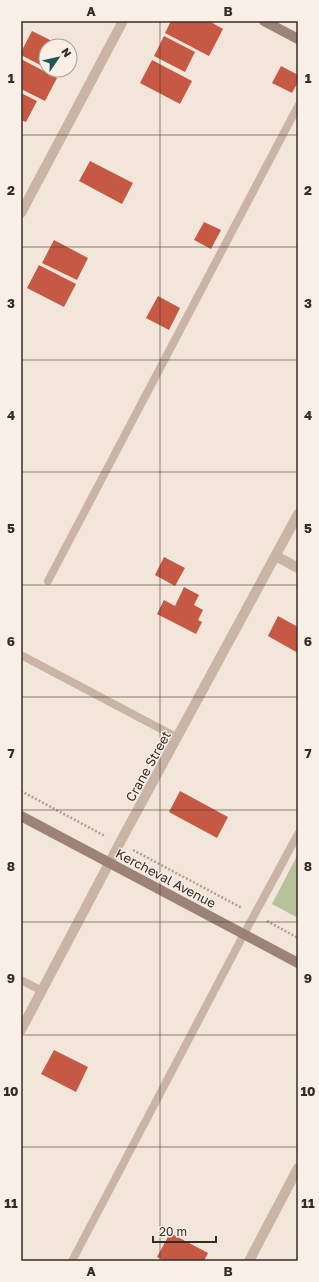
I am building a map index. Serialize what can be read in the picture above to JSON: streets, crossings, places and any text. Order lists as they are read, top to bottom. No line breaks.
{"streets":{"street":["Crane Street","Kercheval Avenue"]},"crossings":[["Crane Street","Kercheval Avenue"]],"scale_bar":"20 m","north":"top right","grid":{"columns":["A","B"],"rows":["1","2","3","4","5","6","7","8","9","10","11"]}}
